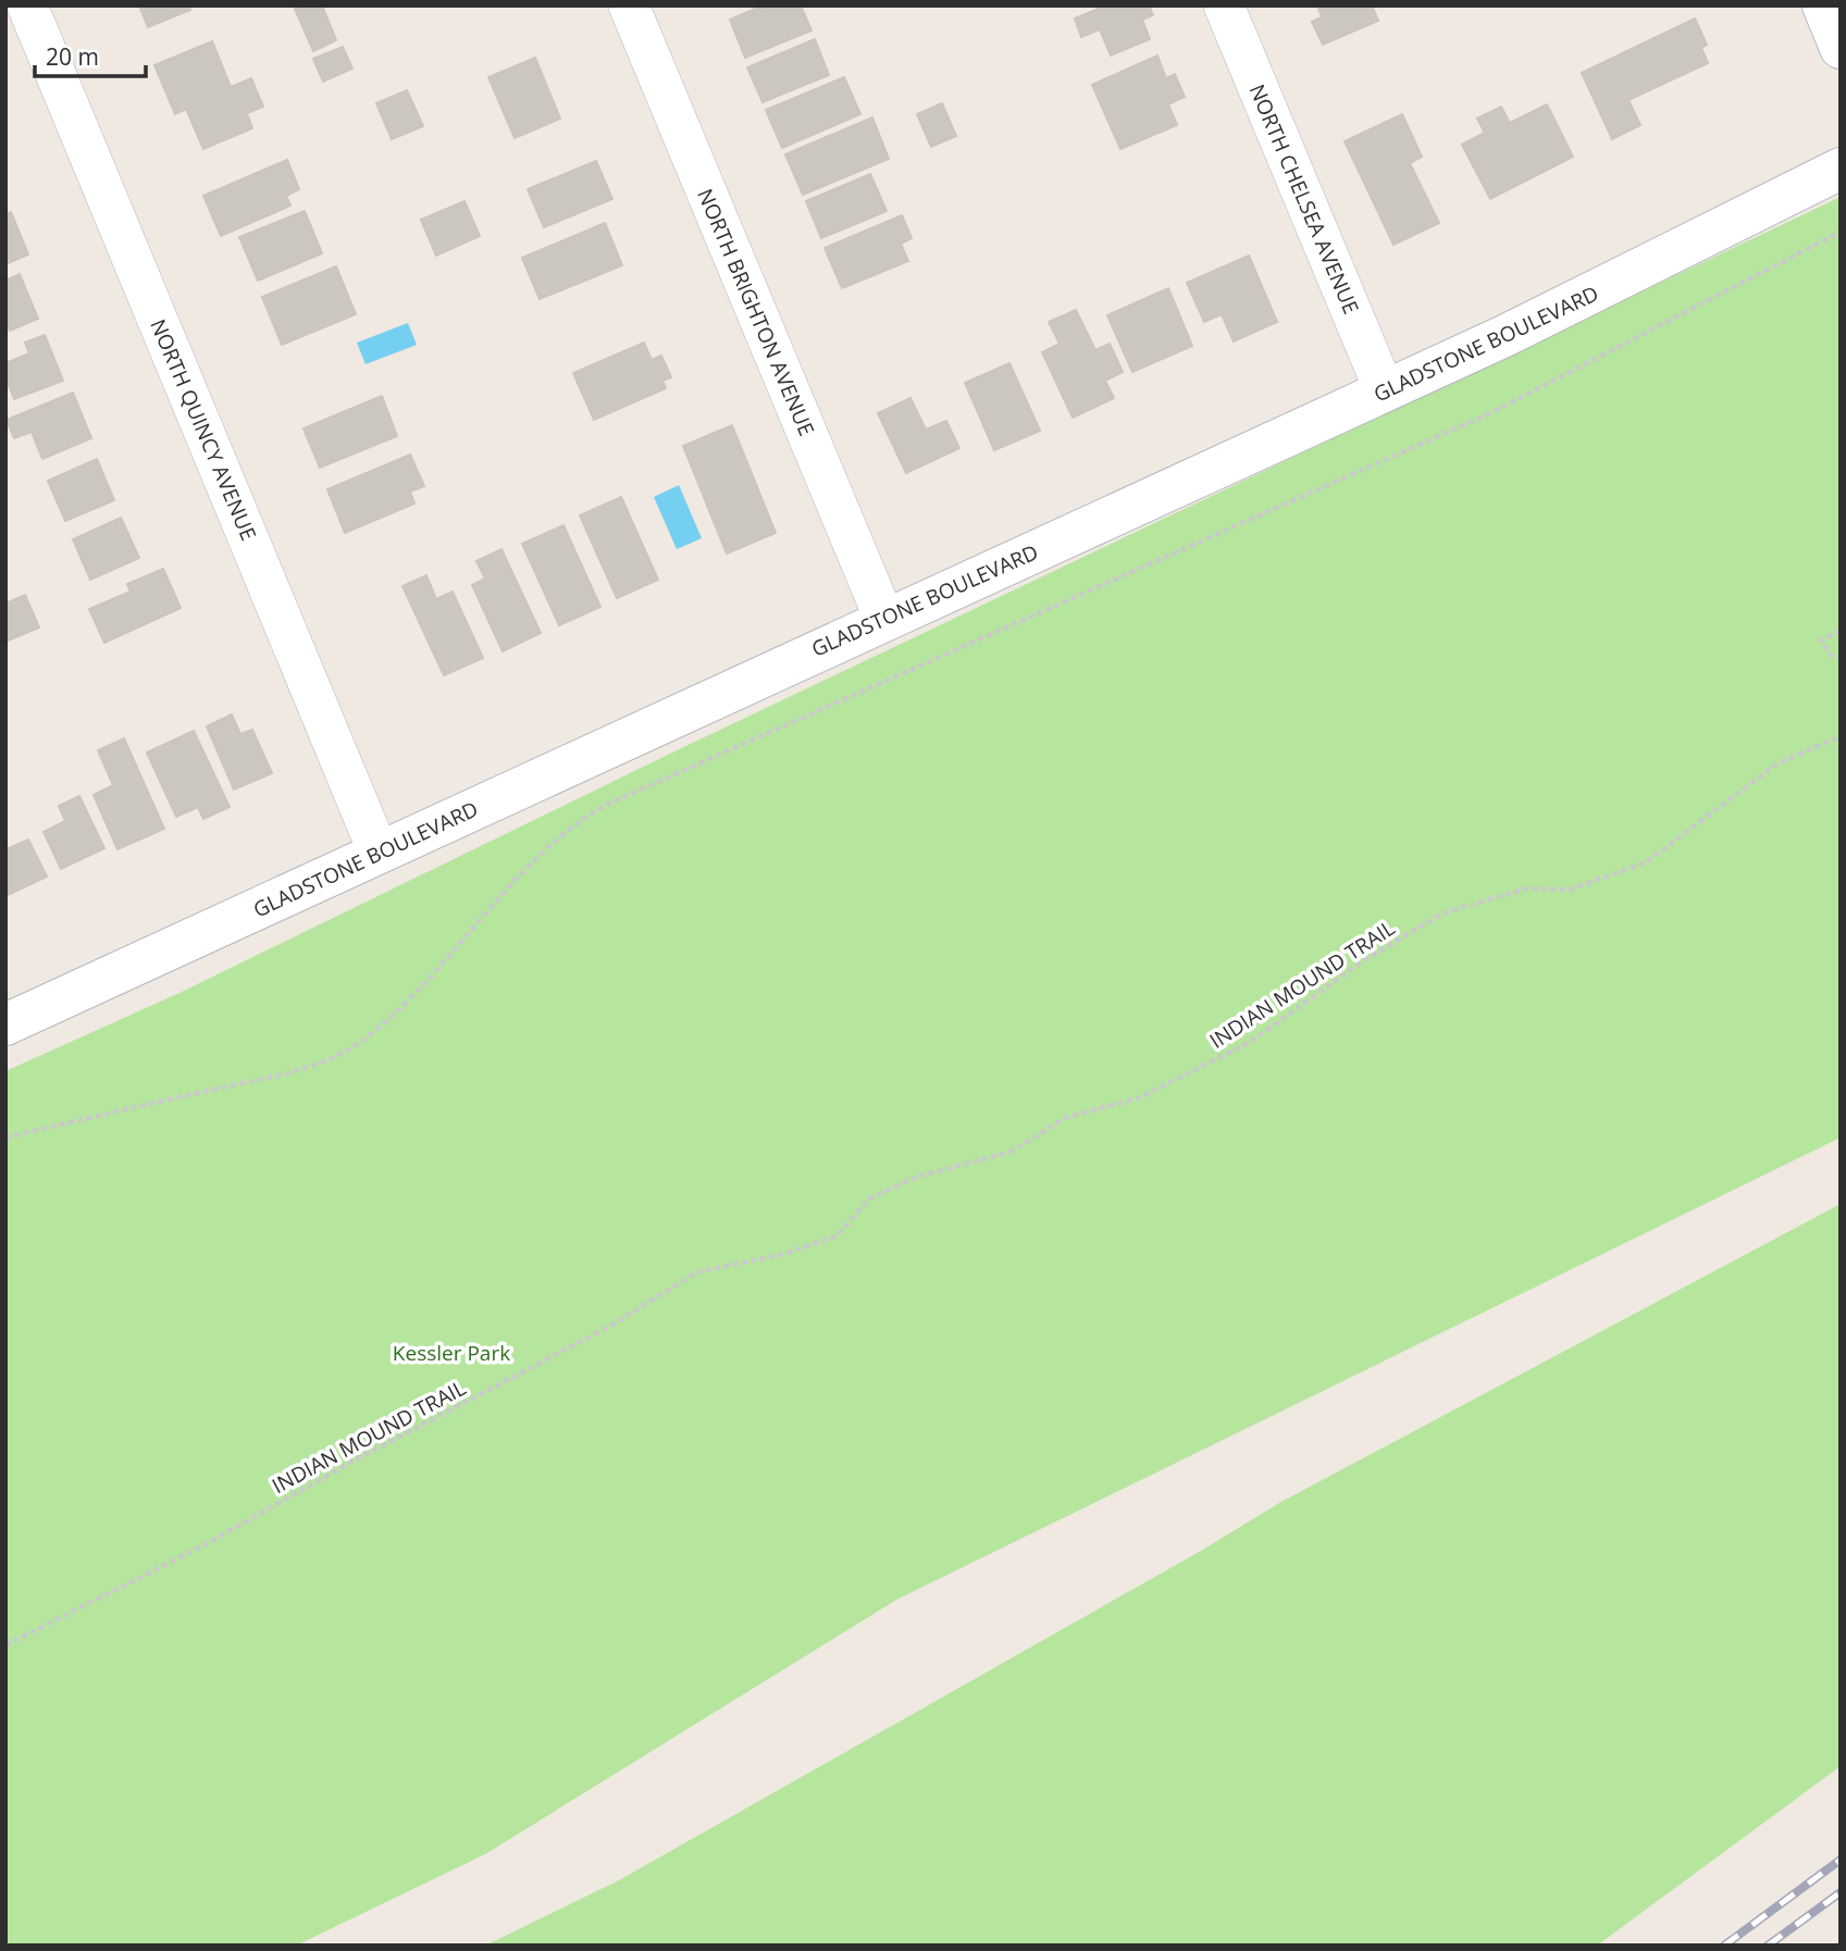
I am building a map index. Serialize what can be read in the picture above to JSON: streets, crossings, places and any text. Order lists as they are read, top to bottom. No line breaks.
{"streets":{"street":["NORTH CHELSEA AVENUE","NORTH BRIGHTON AVENUE","GLADSTONE BOULEVARD","NORTH QUINCY AVENUE"],"path":["INDIAN MOUND TRAIL"]},"crossings":[["NORTH CHELSEA AVENUE","GLADSTONE BOULEVARD"],["NORTH BRIGHTON AVENUE","GLADSTONE BOULEVARD"],["GLADSTONE BOULEVARD","NORTH QUINCY AVENUE"]],"parks":["Kessler Park"],"scale_bar":"20 m"}
